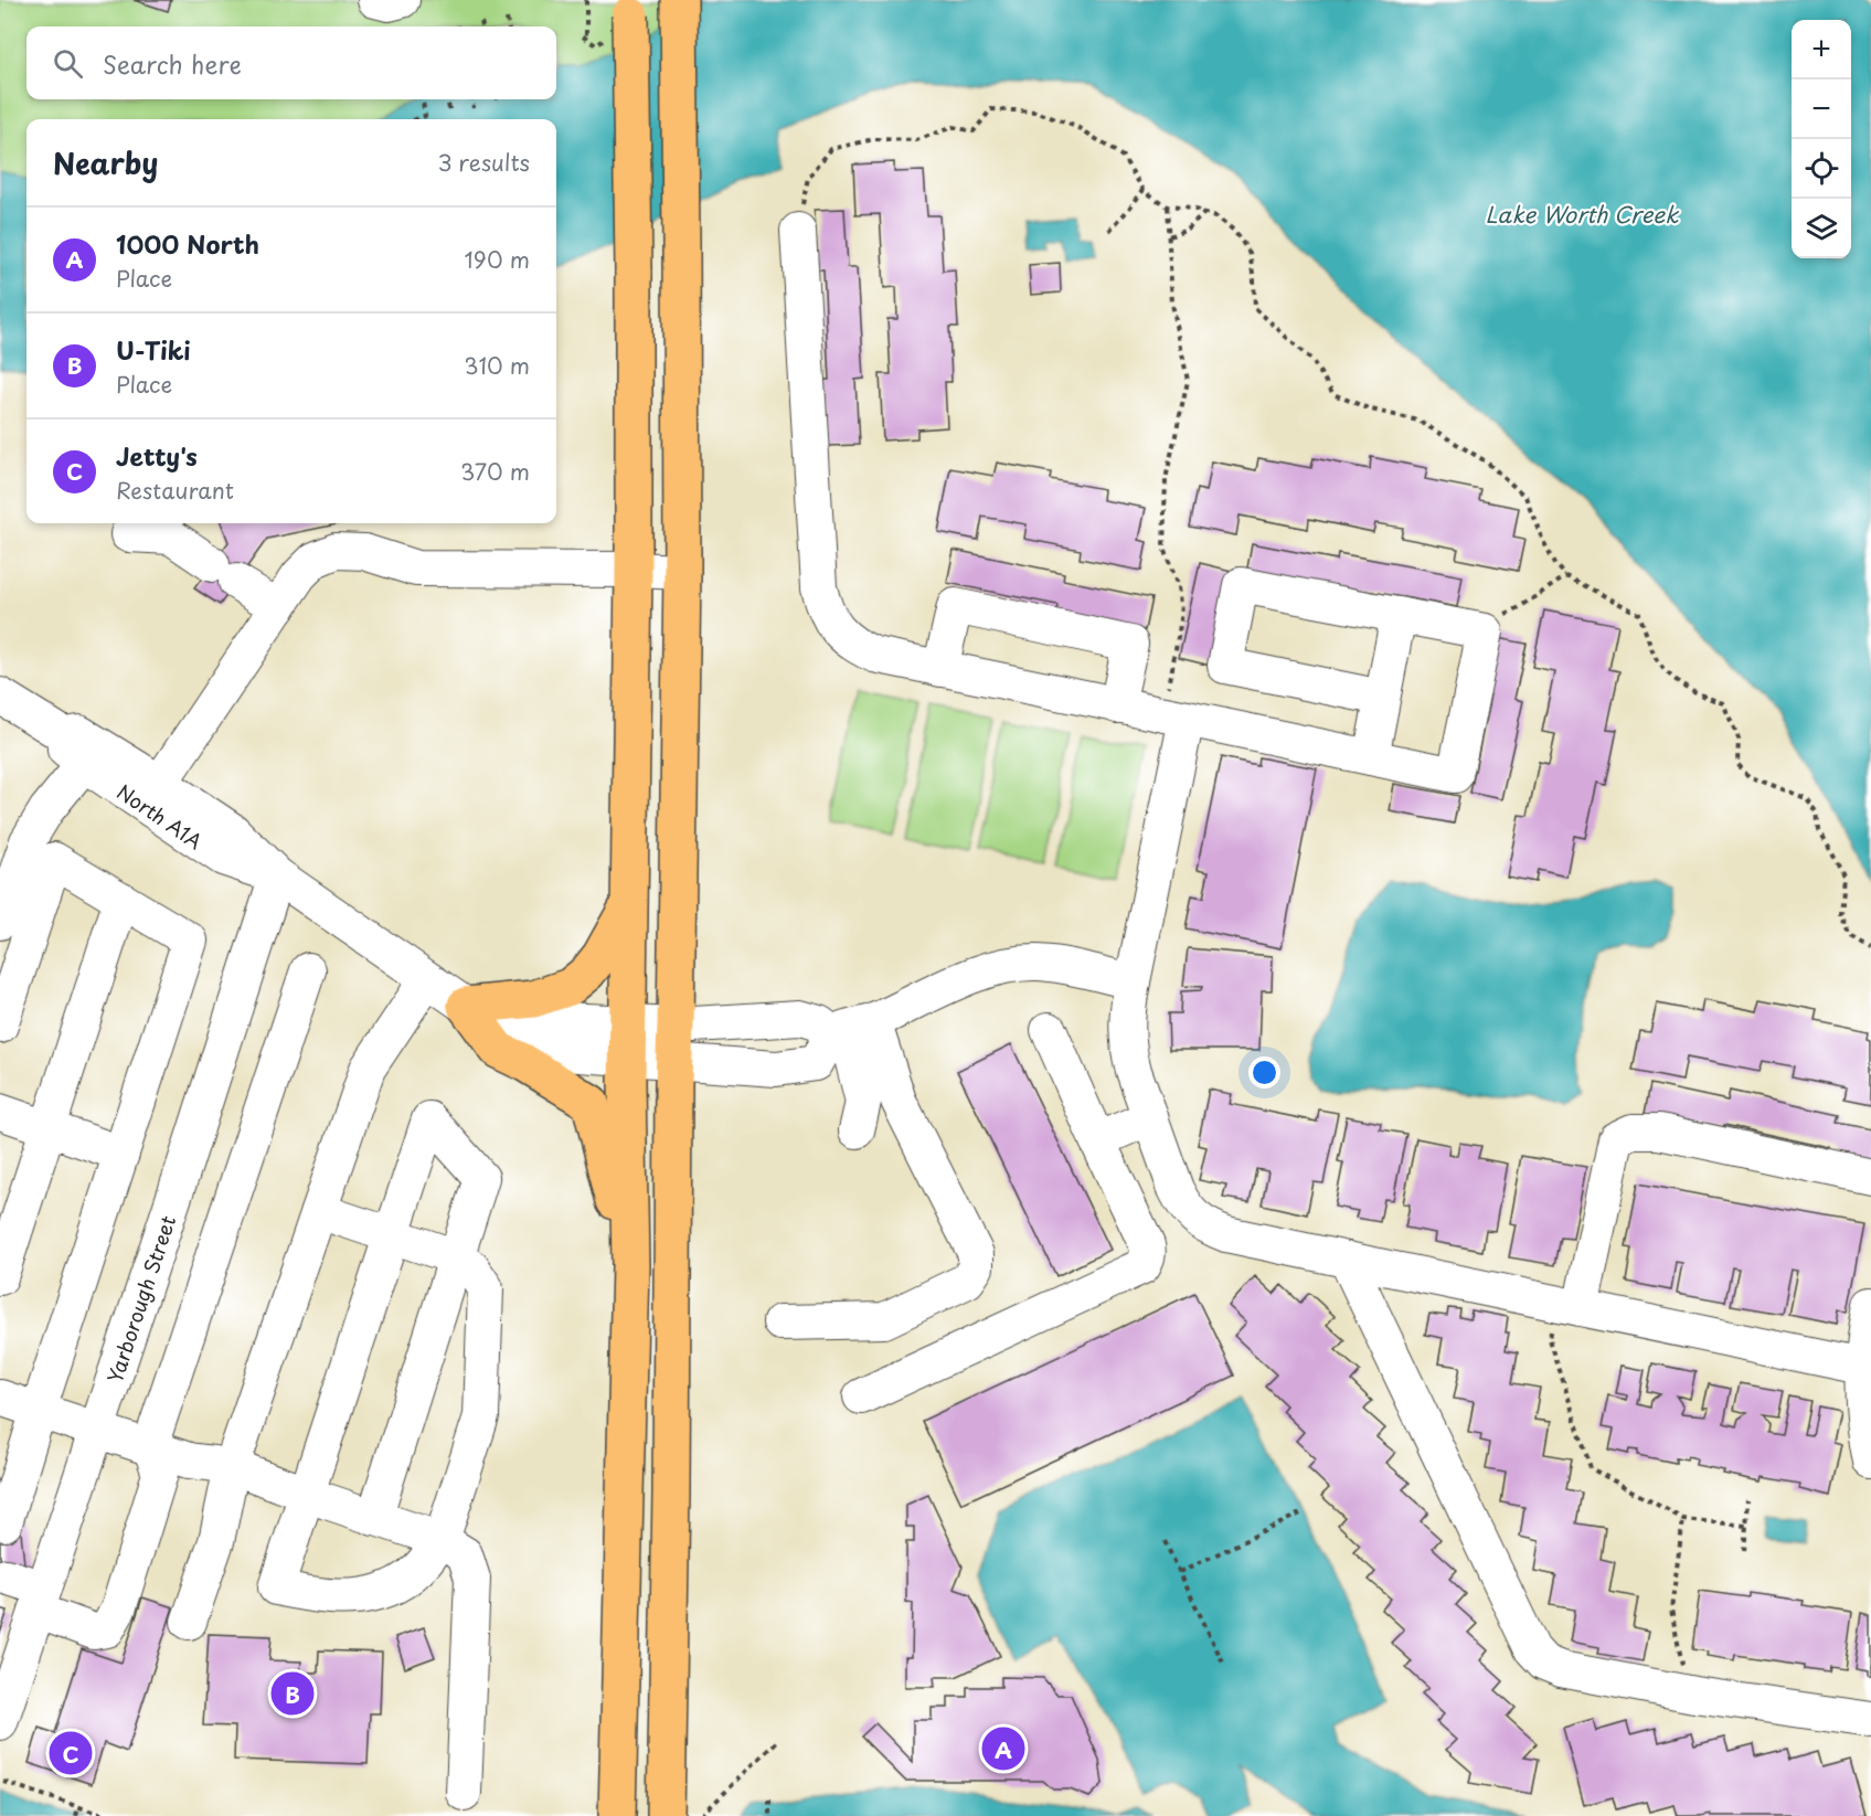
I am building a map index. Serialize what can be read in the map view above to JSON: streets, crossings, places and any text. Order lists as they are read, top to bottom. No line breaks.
{"streets":{"street":["North A1A","Yarborough Street"]},"crossings":[["North A1A","Yarborough Street"]],"water":["Lake Worth Creek"],"page":{"map_buttons":["+","−"],"search":"Search here","heading":["Nearby","3 results"],"list":[{"mark":"A","name":"1000 North","note":"Place","value":"190 m"},{"mark":"B","name":"U-Tiki","note":"Place","value":"310 m"},{"mark":"C","name":"Jetty's","note":"Restaurant","value":"370 m"}],"pins":["B","A","C"]}}
